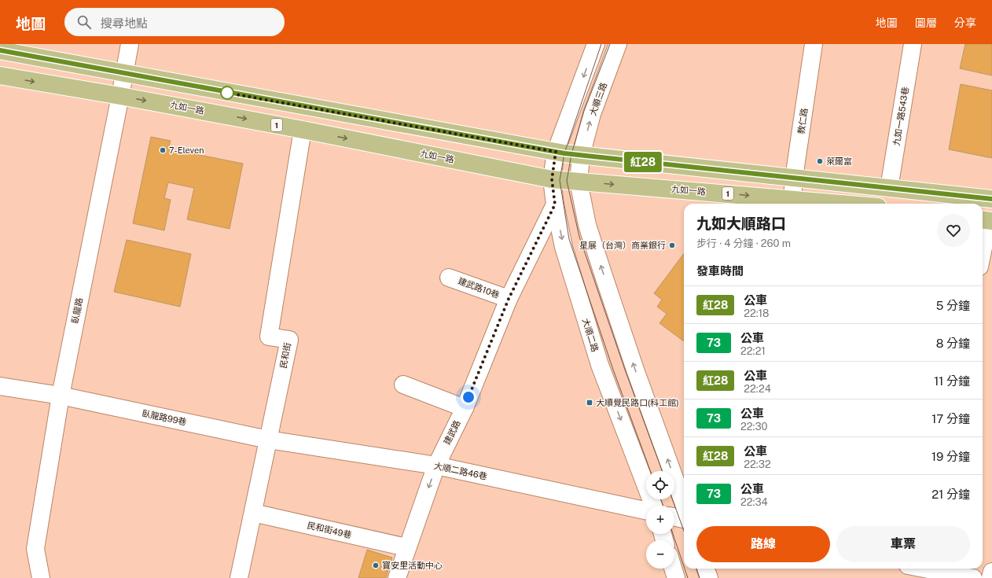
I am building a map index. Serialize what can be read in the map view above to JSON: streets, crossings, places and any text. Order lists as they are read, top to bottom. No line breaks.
{"streets":{"main road":["九如一路","1"],"street":["大順三路","九如一路543巷","教仁路","建武路10巷","臥龍路","大順二路","民和街","臥龍路99巷","建武路","大順二路46巷","民和街49巷"]},"crossings":[["九如一路","教仁路"],["九如一路","臥龍路"],["九如一路","大順二路"],["九如一路","民和街"],["建武路10巷","建武路"],["臥龍路","臥龍路99巷"],["大順二路","建武路"],["民和街","臥龍路99巷"],["民和街","大順二路46巷"],["民和街","民和街49巷"],["臥龍路99巷","大順二路46巷"],["建武路","大順二路46巷"],["建武路","民和街49巷"]],"places":{"other":["7-Eleven","萊爾富","星展（台灣）商業銀行","寶安里活動中心"],"transit":["大順覺民路口(科工館)"]},"lines":["bus line 紅28"],"page":{"header":"地圖","search":"搜尋地點","nav":["地圖","圖層","分享"],"on_map":"紅28","heading":[["九如大順路口","步行 · 4 分鐘 · 260 m"],"發車時間"],"list":[{"mark":"紅28","name":"公車","note":"22:18","value":"5 分鐘"},{"mark":"73","name":"公車","note":"22:21","value":"8 分鐘"},{"mark":"紅28","name":"公車","note":"22:24","value":"11 分鐘"},{"mark":"73","name":"公車","note":"22:30","value":"17 分鐘"},{"mark":"紅28","name":"公車","note":"22:32","value":"19 分鐘"},{"mark":"73","name":"公車","note":"22:34","value":"21 分鐘"}],"map_buttons":["+","−"],"buttons":["路線","車票"]}}
